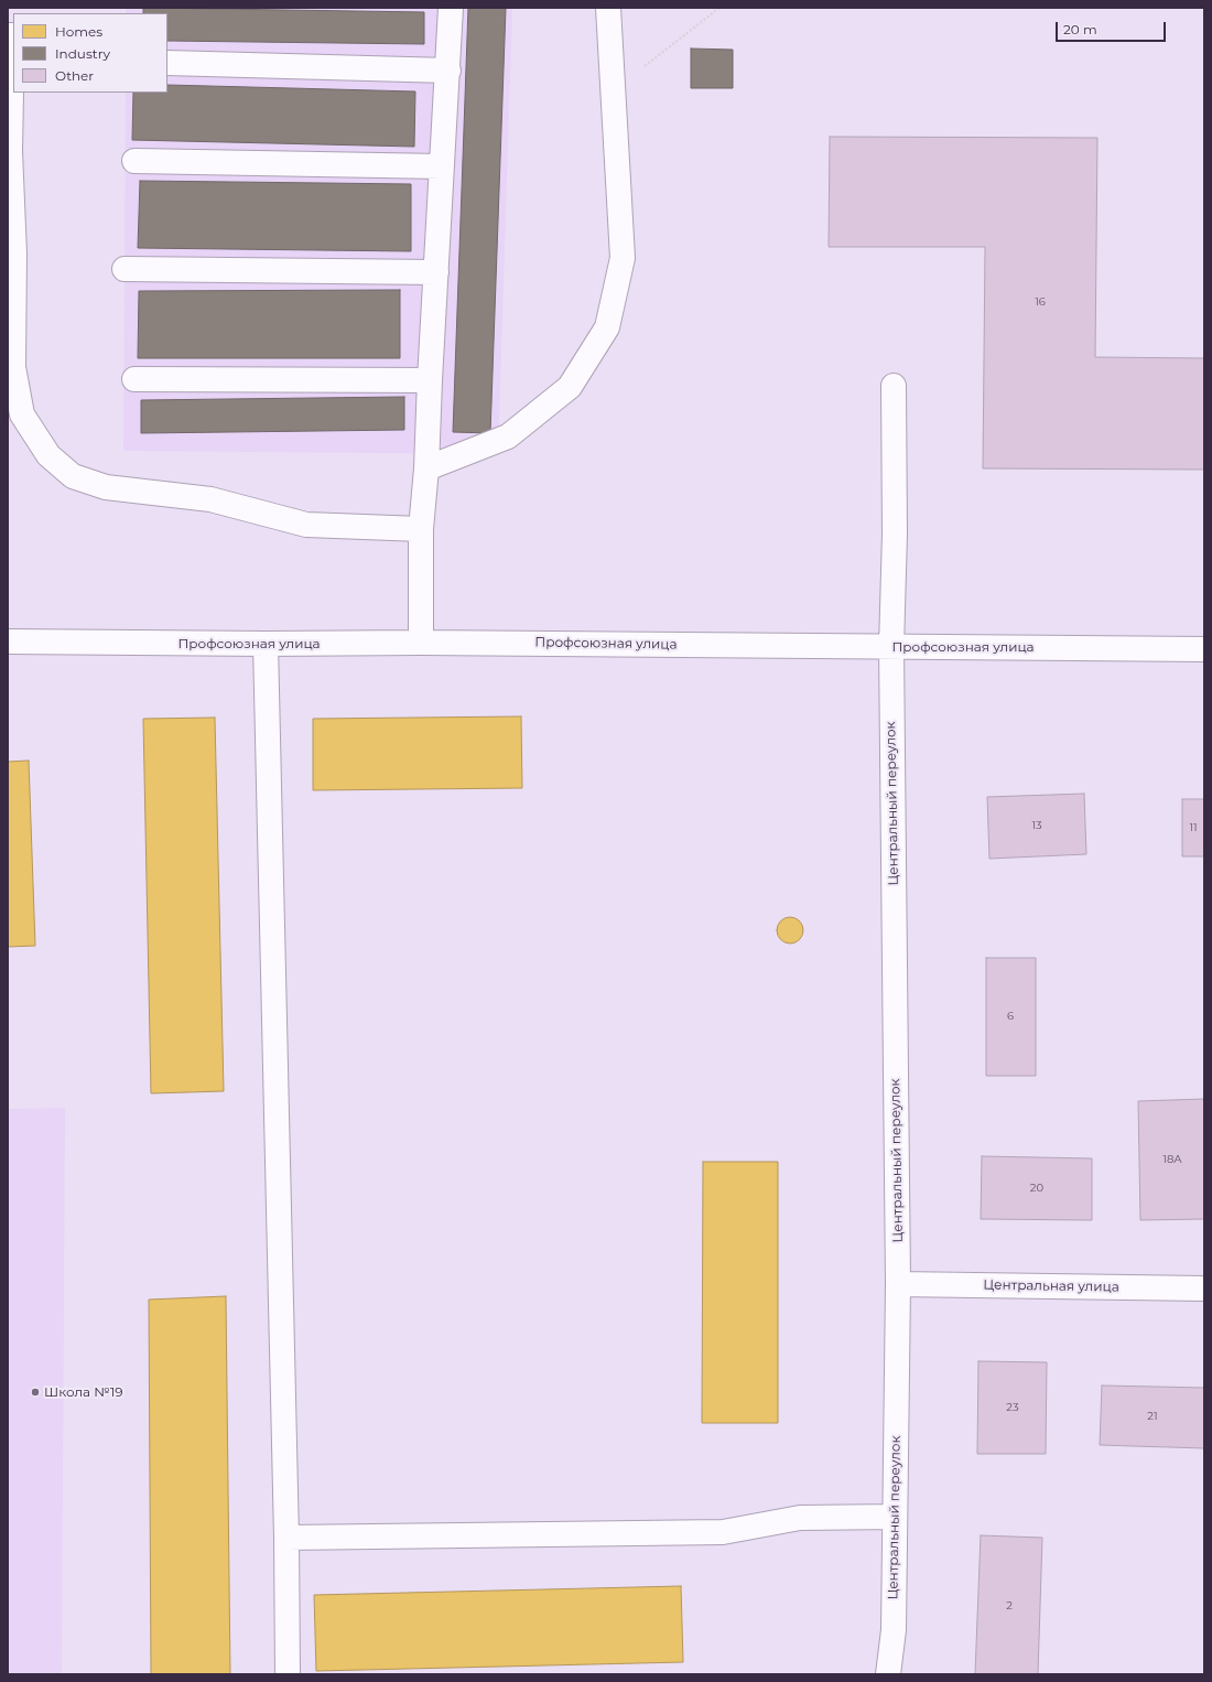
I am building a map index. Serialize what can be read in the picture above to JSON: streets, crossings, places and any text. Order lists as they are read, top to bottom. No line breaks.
{"streets":{"street":["Профсоюзная улица","Центральный переулок","Центральная улица"]},"crossings":[["Профсоюзная улица","Центральный переулок"],["Центральный переулок","Центральная улица"]],"places":["Школа №19"],"house_numbers":["16","13","11","6","18А","20","23","21","2"],"legend":["Homes","Industry","Other"],"scale_bar":"20 m"}
